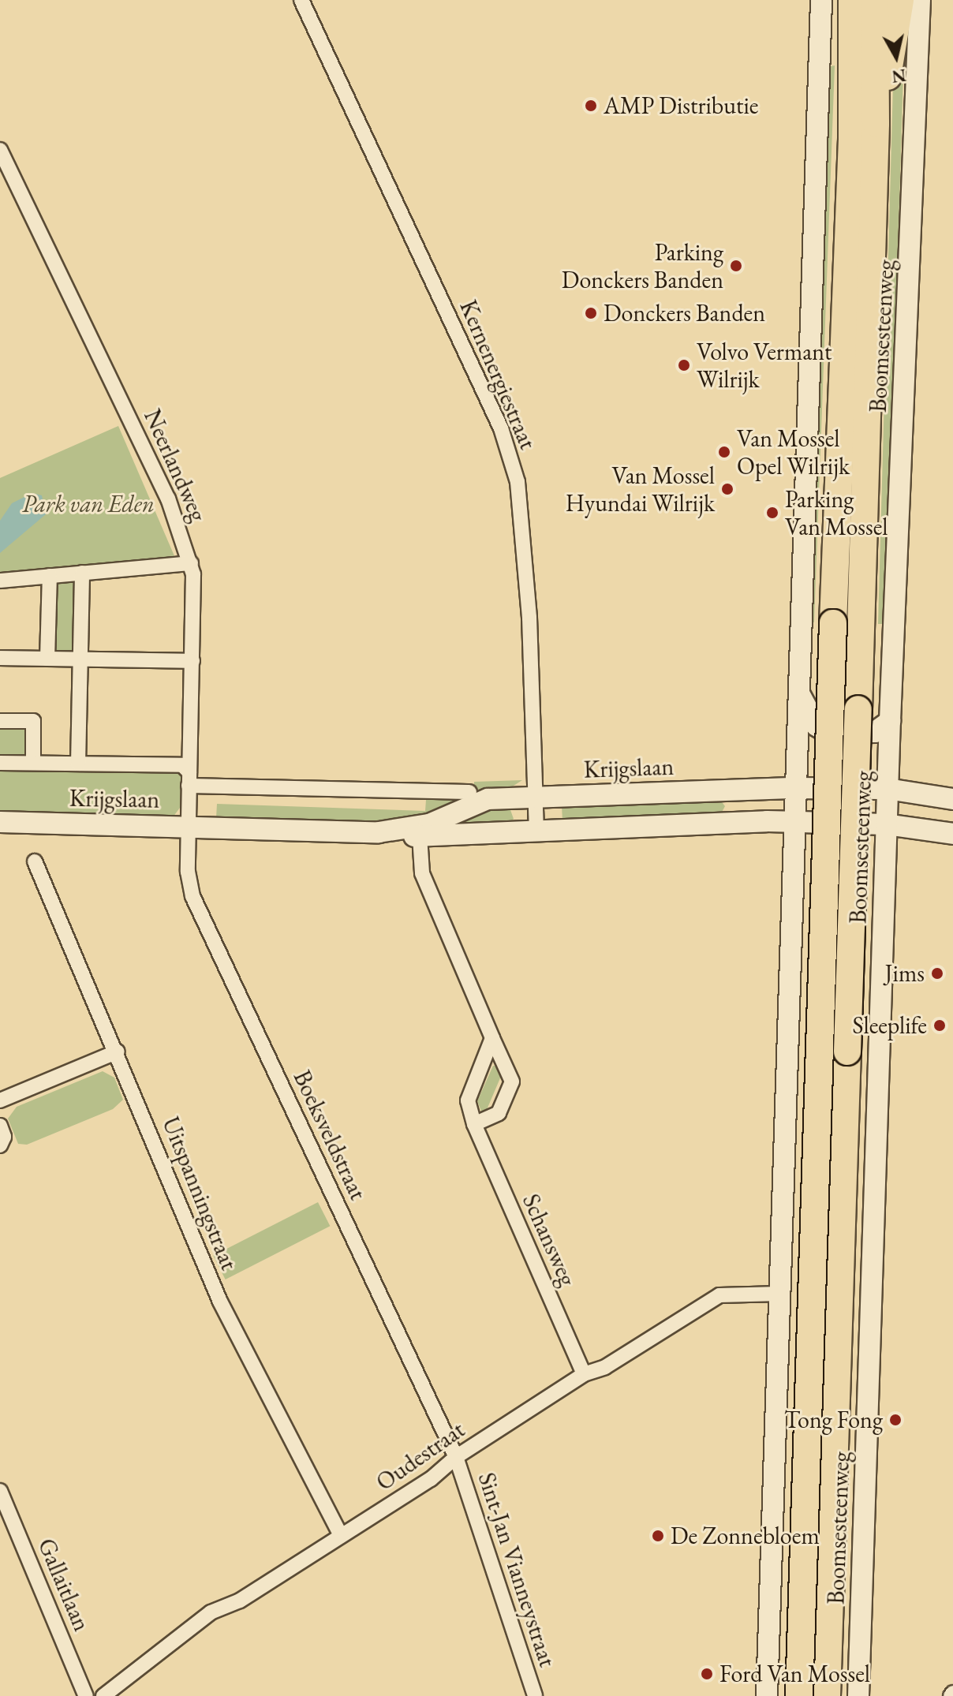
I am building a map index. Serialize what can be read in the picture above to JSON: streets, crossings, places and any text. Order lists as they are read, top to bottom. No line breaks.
{"streets":{"main road":["Boomsesteenweg","Krijgslaan"],"street":["Kernenergiestraat","Neerlandweg","Boeksveldstraat","Uitspanningstraat","Schansweg","Oudestraat","Sint-Jan Vianneystraat","Gallaitlaan"]},"crossings":[["Boomsesteenweg","Krijgslaan"],["Kernenergiestraat","Krijgslaan"],["Neerlandweg","Krijgslaan"],["Neerlandweg","Boeksveldstraat"],["Krijgslaan","Boeksveldstraat"],["Boeksveldstraat","Oudestraat"],["Boeksveldstraat","Sint-Jan Vianneystraat"],["Uitspanningstraat","Oudestraat"],["Schansweg","Oudestraat"],["Oudestraat","Sint-Jan Vianneystraat"]],"parks":["Park van Eden"],"places":["AMP Distributie","Parking Donckers Banden","Donckers Banden","Volvo Vermant Wilrijk","Van Mossel Opel Wilrijk","Van Mossel Hyundai Wilrijk","Parking Van Mossel","Jims","Sleeplife","Tong Fong","De Zonnebloem","Ford Van Mossel"],"north":"bottom"}
